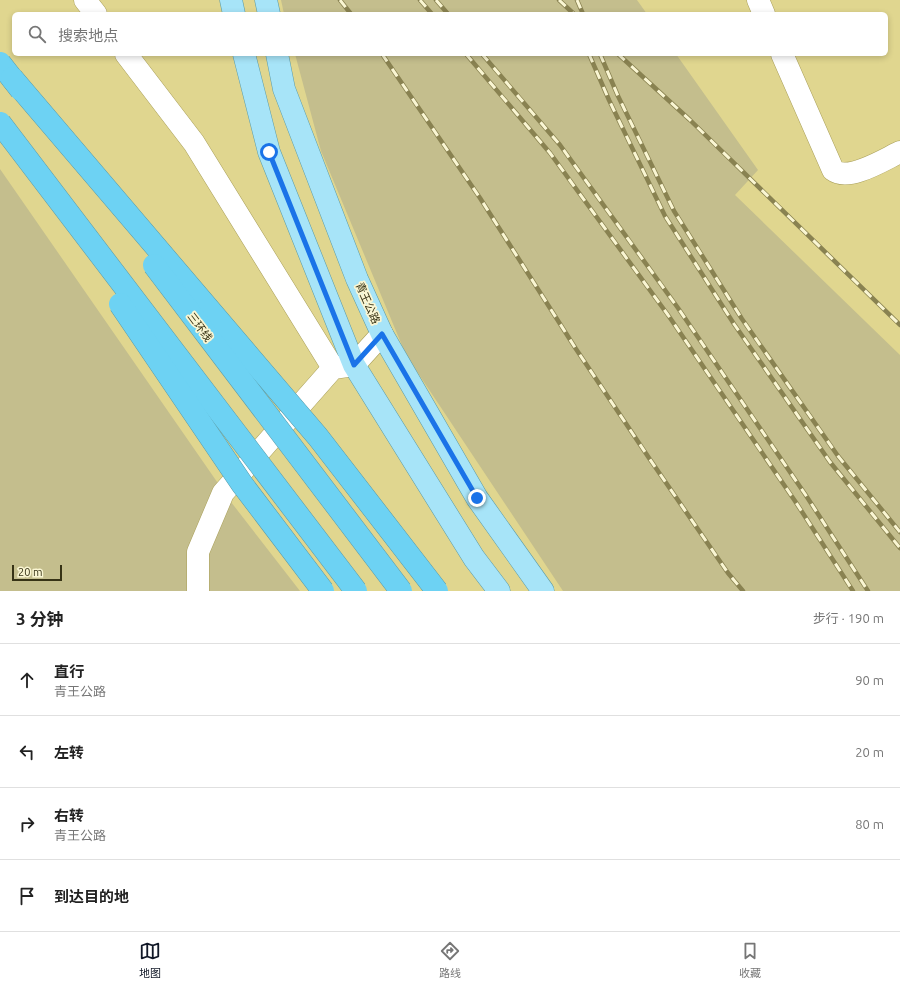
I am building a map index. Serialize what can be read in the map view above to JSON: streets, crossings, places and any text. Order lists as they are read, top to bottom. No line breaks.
{"streets":{"highway":["三环线"],"main road":["青王公路"]},"scale_bar":"20 m","page":{"search":"搜索地点","scale":"20 m","heading":["3 分钟","步行 · 190 m"],"list":[["直行","青王公路","90 m"],["左转","20 m"],["右转","青王公路","80 m"],"到达目的地"],"nav":["地图","路线","收藏"]}}
